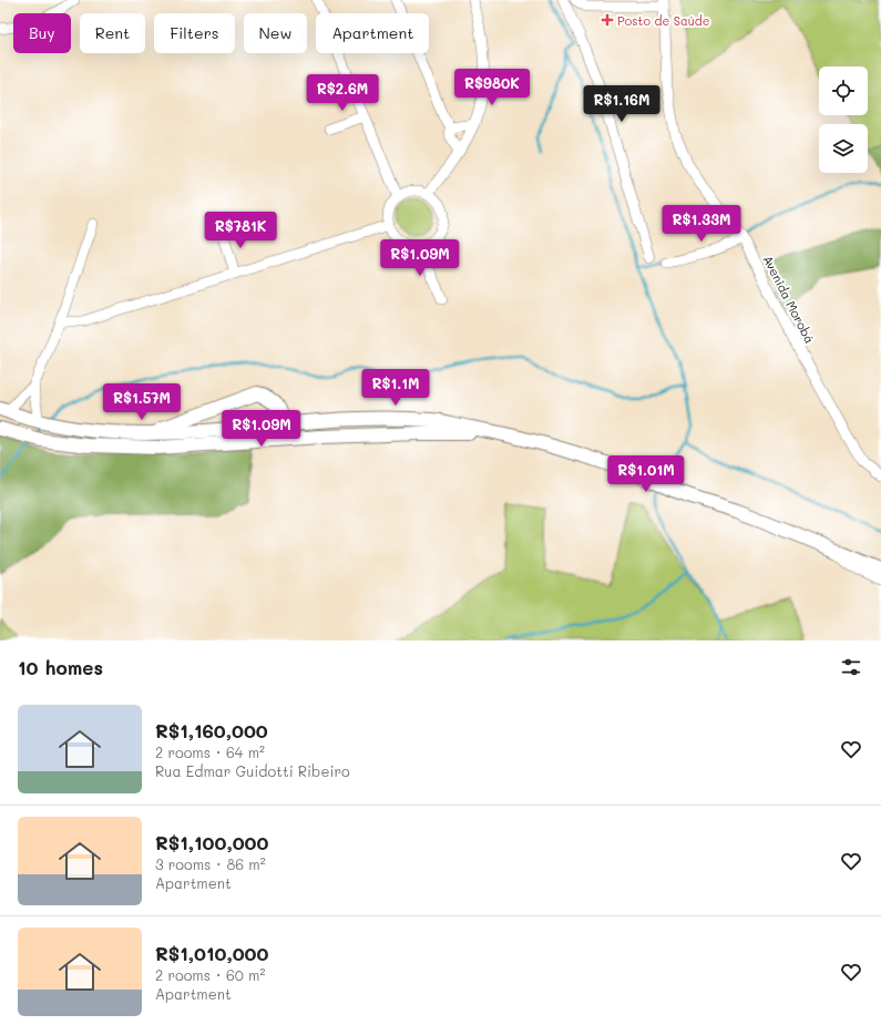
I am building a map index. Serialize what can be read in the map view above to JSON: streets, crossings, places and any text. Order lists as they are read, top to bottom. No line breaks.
{"streets":{"street":["Avenida Morobá"]},"places":{"health":["Posto de Saúde"]},"page":{"chip":["Buy","Rent","Filters","New","Apartment"],"price":["R$980K","R$2.6M","R$1.16M","R$1.33M","R$781K","R$1.09M","R$1.1M","R$1.57M","R$1.09M","R$1.01M"],"heading":"10 homes","list":[{"name":"R$1,160,000","note":"2 rooms · 64 m² · Rua Edmar Guidotti Ribeiro"},{"name":"R$1,100,000","note":"3 rooms · 86 m² · Apartment"},{"name":"R$1,010,000","note":"2 rooms · 60 m² · Apartment"}]}}
